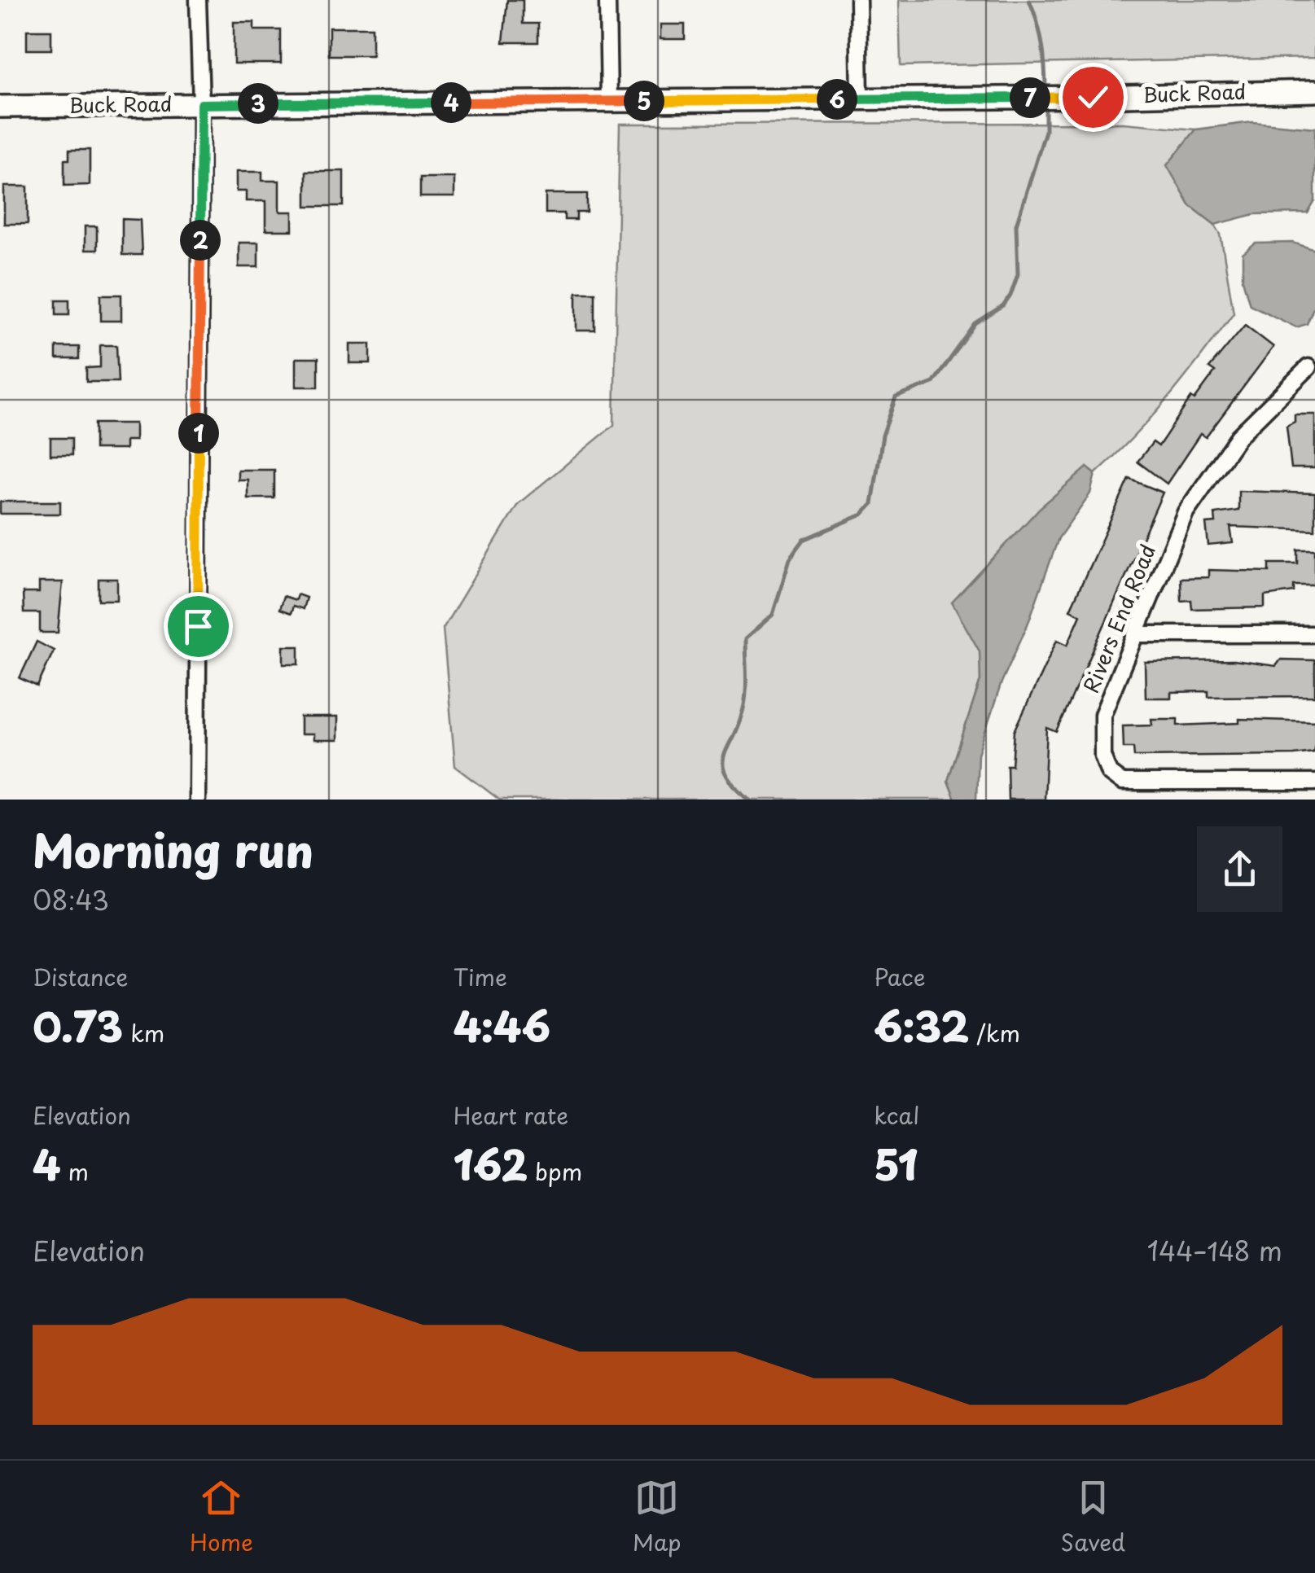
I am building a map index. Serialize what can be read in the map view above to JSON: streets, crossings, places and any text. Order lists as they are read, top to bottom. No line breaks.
{"streets":{"street":["Buck Road","Rivers End Road"]},"page":{"pins":["7","6","5","4","3","2","1"],"heading":["Morning run","08:43"],"stats":[["Distance","0.73 km"],["Time","4:46"],["Pace","6:32 /km"],["Elevation","4 m"],["Heart rate","162 bpm"],["kcal","51"]],"chart":["Elevation","144–148 m"],"tabs":["Home","Map","Saved"]}}
